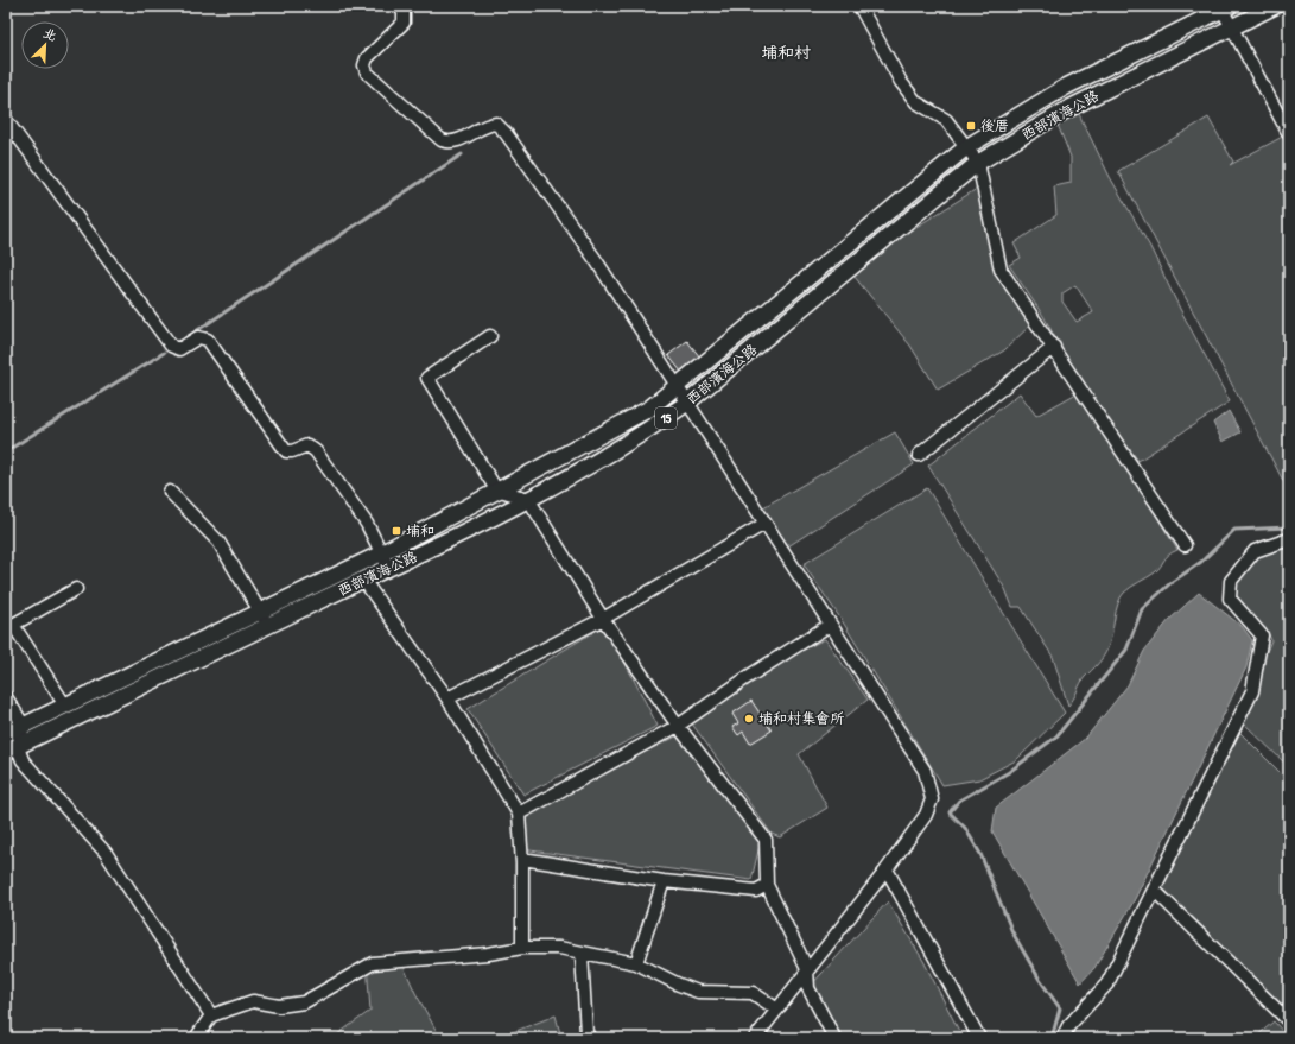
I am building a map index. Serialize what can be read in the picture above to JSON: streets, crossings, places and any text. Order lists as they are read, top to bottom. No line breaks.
{"streets":{"main road":["西部濱海公路","15"]},"districts":["埔和村"],"places":{"transit":["後厝","埔和"],"other":["埔和村集會所"]},"north":"top right"}
